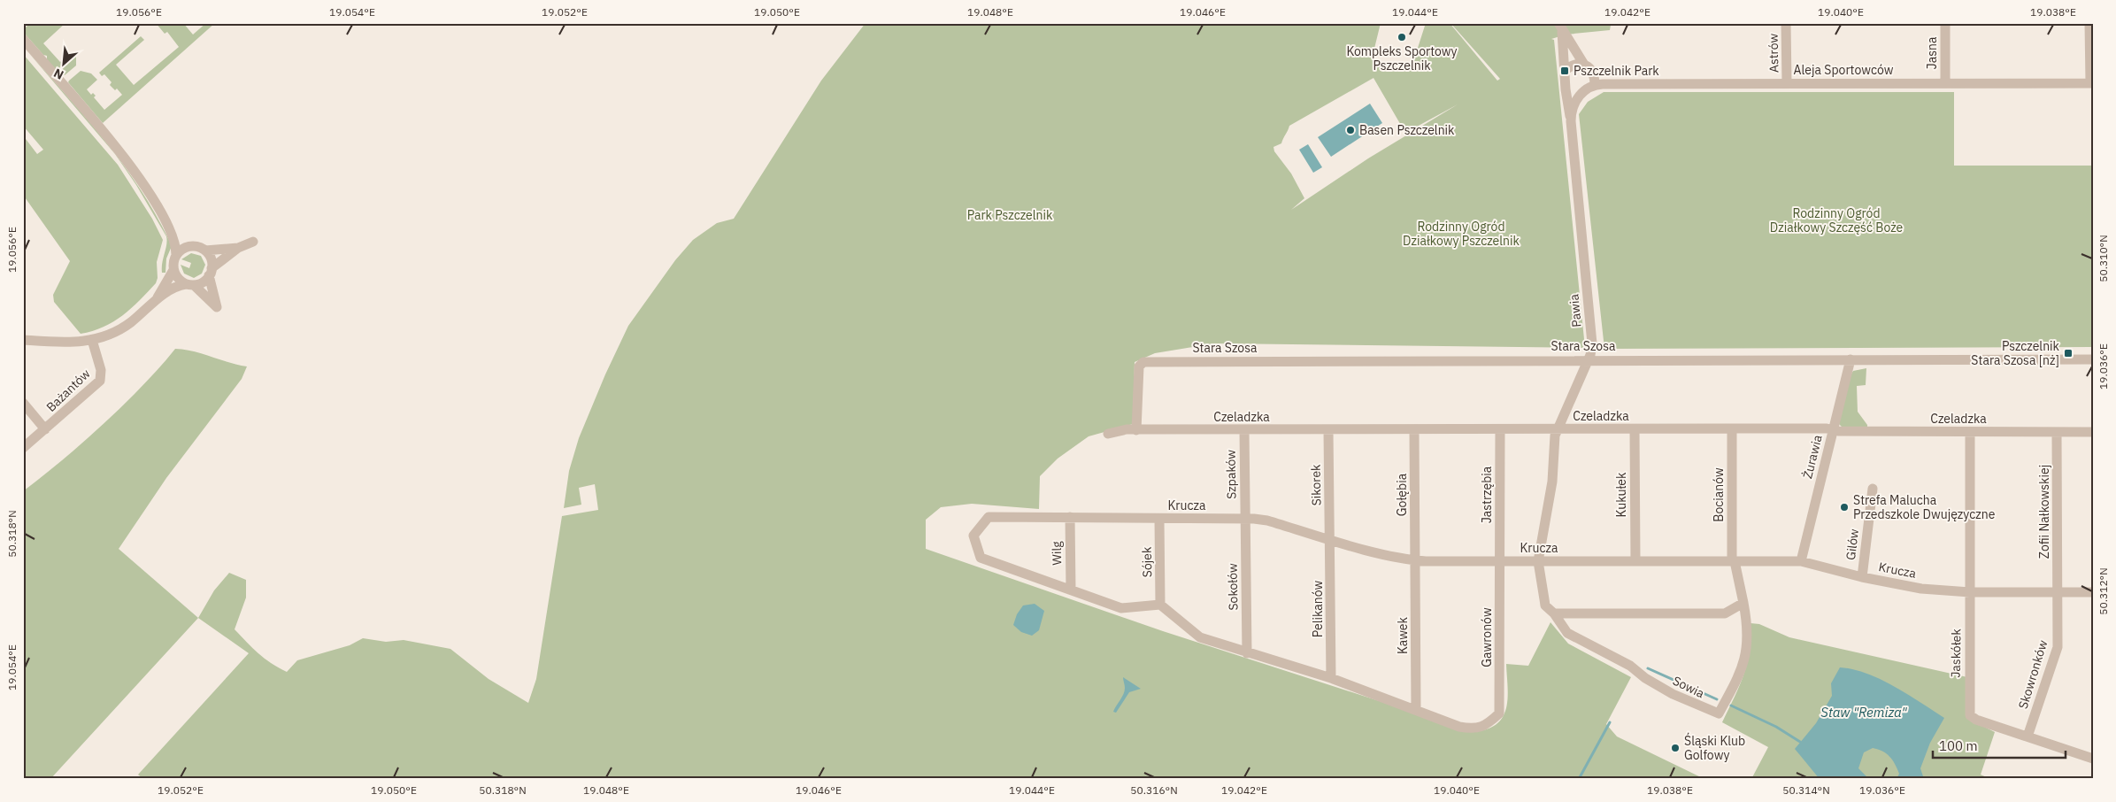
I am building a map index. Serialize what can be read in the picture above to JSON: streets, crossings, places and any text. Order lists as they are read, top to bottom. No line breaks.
{"streets":{"street":["Astrów","Jasna","Aleja Sportowców","Pawia","Stara Szosa","Bażantów","Czeladzka","Żurawia","Szpaków","Sikorek","Gołębia","Jastrzębia","Kukułek","Bocianów","Krucza","Zofii Nałkowskiej","Gilów","Wilg","Sójek","Sokołów","Pelikanów","Kawek","Gawronów","Jaskółek","Skowronków","Sowia"]},"crossings":[["Astrów","Aleja Sportowców"],["Jasna","Aleja Sportowców"],["Aleja Sportowców","Pawia"],["Pawia","Stara Szosa"],["Pawia","Czeladzka"],["Pawia","Krucza"],["Pawia","Sowia"],["Stara Szosa","Czeladzka"],["Stara Szosa","Żurawia"],["Czeladzka","Żurawia"],["Czeladzka","Szpaków"],["Czeladzka","Sikorek"],["Czeladzka","Gołębia"],["Czeladzka","Jastrzębia"],["Czeladzka","Kukułek"],["Czeladzka","Bocianów"],["Czeladzka","Zofii Nałkowskiej"],["Czeladzka","Jaskółek"],["Żurawia","Krucza"],["Szpaków","Krucza"],["Szpaków","Sokołów"],["Sikorek","Krucza"],["Sikorek","Pelikanów"],["Gołębia","Krucza"],["Gołębia","Kawek"],["Jastrzębia","Krucza"],["Jastrzębia","Gawronów"],["Kukułek","Krucza"],["Bocianów","Krucza"],["Bocianów","Sowia"],["Krucza","Zofii Nałkowskiej"],["Krucza","Gilów"],["Krucza","Wilg"],["Krucza","Sójek"],["Krucza","Sokołów"],["Krucza","Pelikanów"],["Krucza","Kawek"],["Krucza","Gawronów"],["Krucza","Jaskółek"],["Krucza","Skowronków"],["Krucza","Sowia"],["Zofii Nałkowskiej","Skowronków"],["Kawek","Gawronów"],["Jaskółek","Skowronków"]],"water":["Staw \"Remiza\""],"parks":["Rodzinny Ogród Działkowy Szczęść Boże","Park Pszczelnik","Rodzinny Ogród Działkowy Pszczelnik"],"places":{"other":["Kompleks Sportowy Pszczelnik","Basen Pszczelnik","Strefa Malucha Przedszkole Dwujęzyczne","Śląski Klub Golfowy"],"transit":["Pszczelnik Park","Pszczelnik Stara Szosa [nż]"]},"scale_bar":"100 m","north":"bottom left","coordinates":["19.056°E","19.054°E","19.052°E","19.050°E","19.048°E","19.046°E","19.044°E","19.042°E","19.040°E","19.038°E","50.310°N","19.036°E","50.318°N","50.312°N","50.316°N","50.314°N"]}
